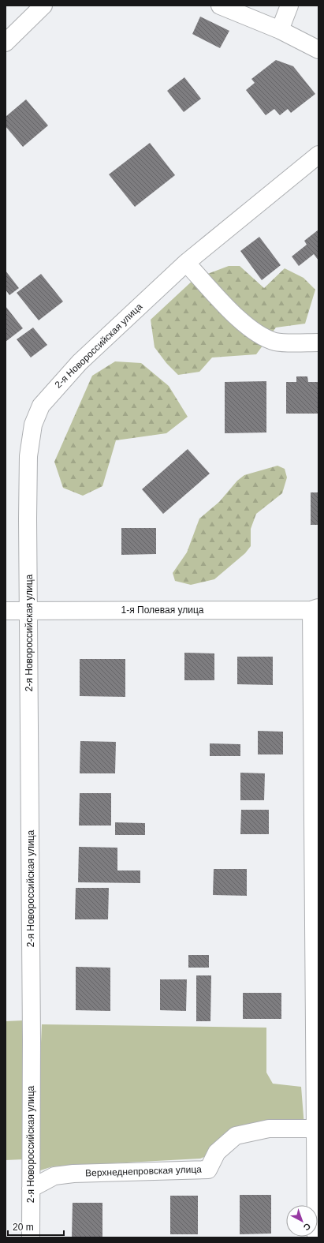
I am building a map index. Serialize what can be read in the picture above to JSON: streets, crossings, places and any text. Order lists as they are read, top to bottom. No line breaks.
{"streets":{"street":["2-я Новороссийская улица","1-я Полевая улица","Верхнеднепровская улица"]},"crossings":[["2-я Новороссийская улица","1-я Полевая улица"],["2-я Новороссийская улица","Верхнеднепровская улица"]],"scale_bar":"20 m","north":"bottom right"}
